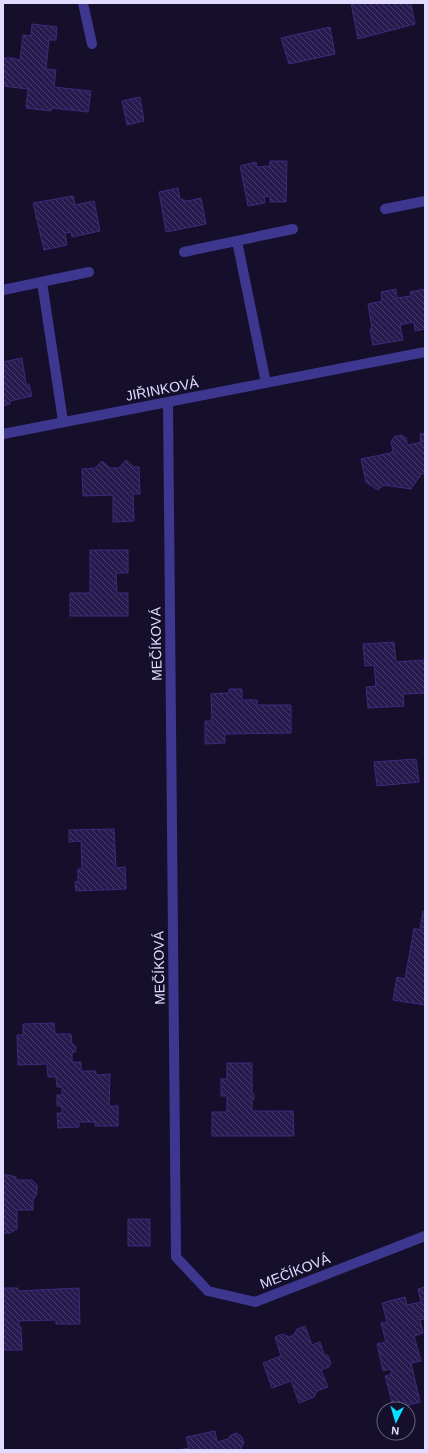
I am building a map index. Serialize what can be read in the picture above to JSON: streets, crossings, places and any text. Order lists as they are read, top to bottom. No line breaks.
{"streets":{"street":["JIŘINKOVÁ","MEČÍKOVÁ"]},"crossings":[["JIŘINKOVÁ","MEČÍKOVÁ"]],"north":"bottom"}
